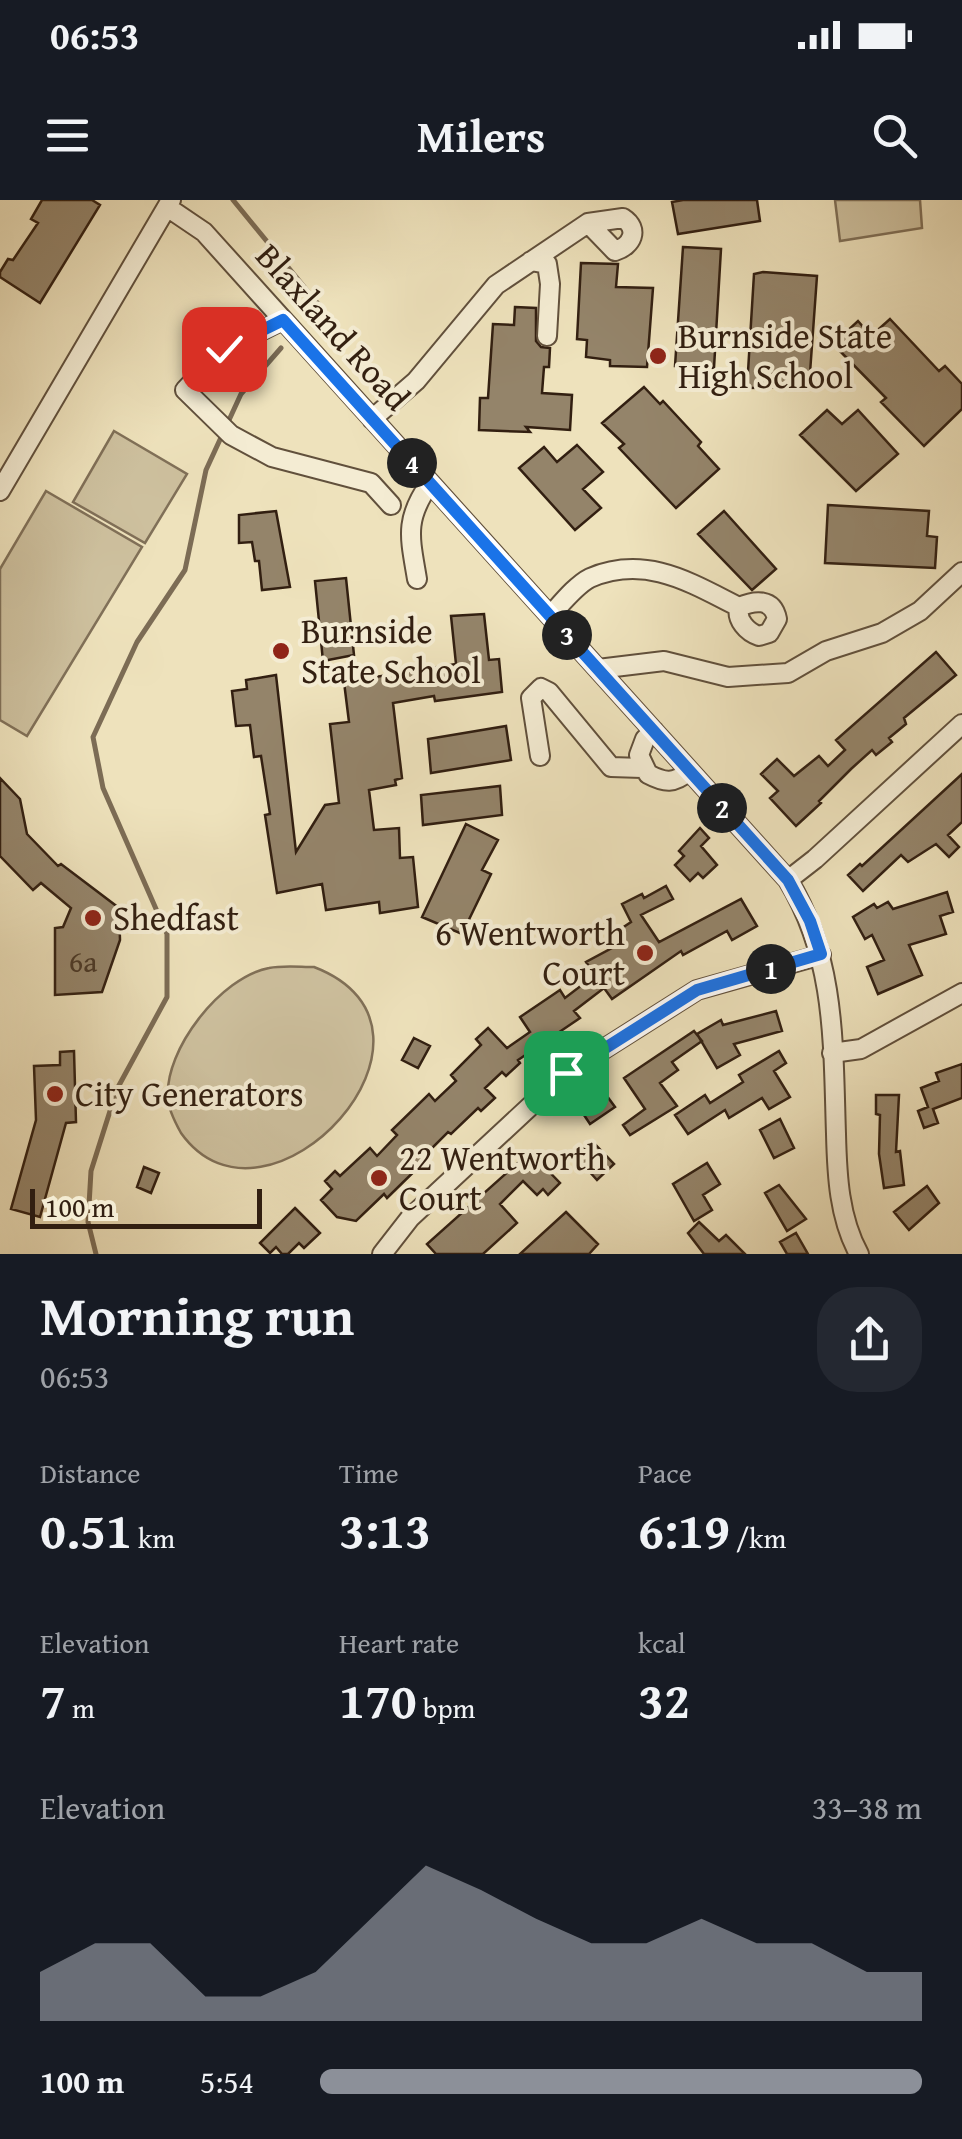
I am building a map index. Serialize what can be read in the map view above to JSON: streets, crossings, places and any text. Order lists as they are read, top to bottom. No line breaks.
{"streets":{"street":["Blaxland Road"]},"places":["Burnside State High School","Burnside State School","Shedfast","6 Wentworth Court","City Generators","22 Wentworth Court"],"house_numbers":["6a"],"scale_bar":"100 m","page":{"status":"06:53","header":"Milers","pins":["4","3","2","1"],"scale":"100 m","heading":["Morning run","06:53"],"stats":[["Distance","0.51 km"],["Time","3:13"],["Pace","6:19 /km"],["Elevation","7 m"],["Heart rate","170 bpm"],["kcal","32"]],"chart":["Elevation","33–38 m"],"list":[{"name":"100 m","note":"5:54"}]}}
